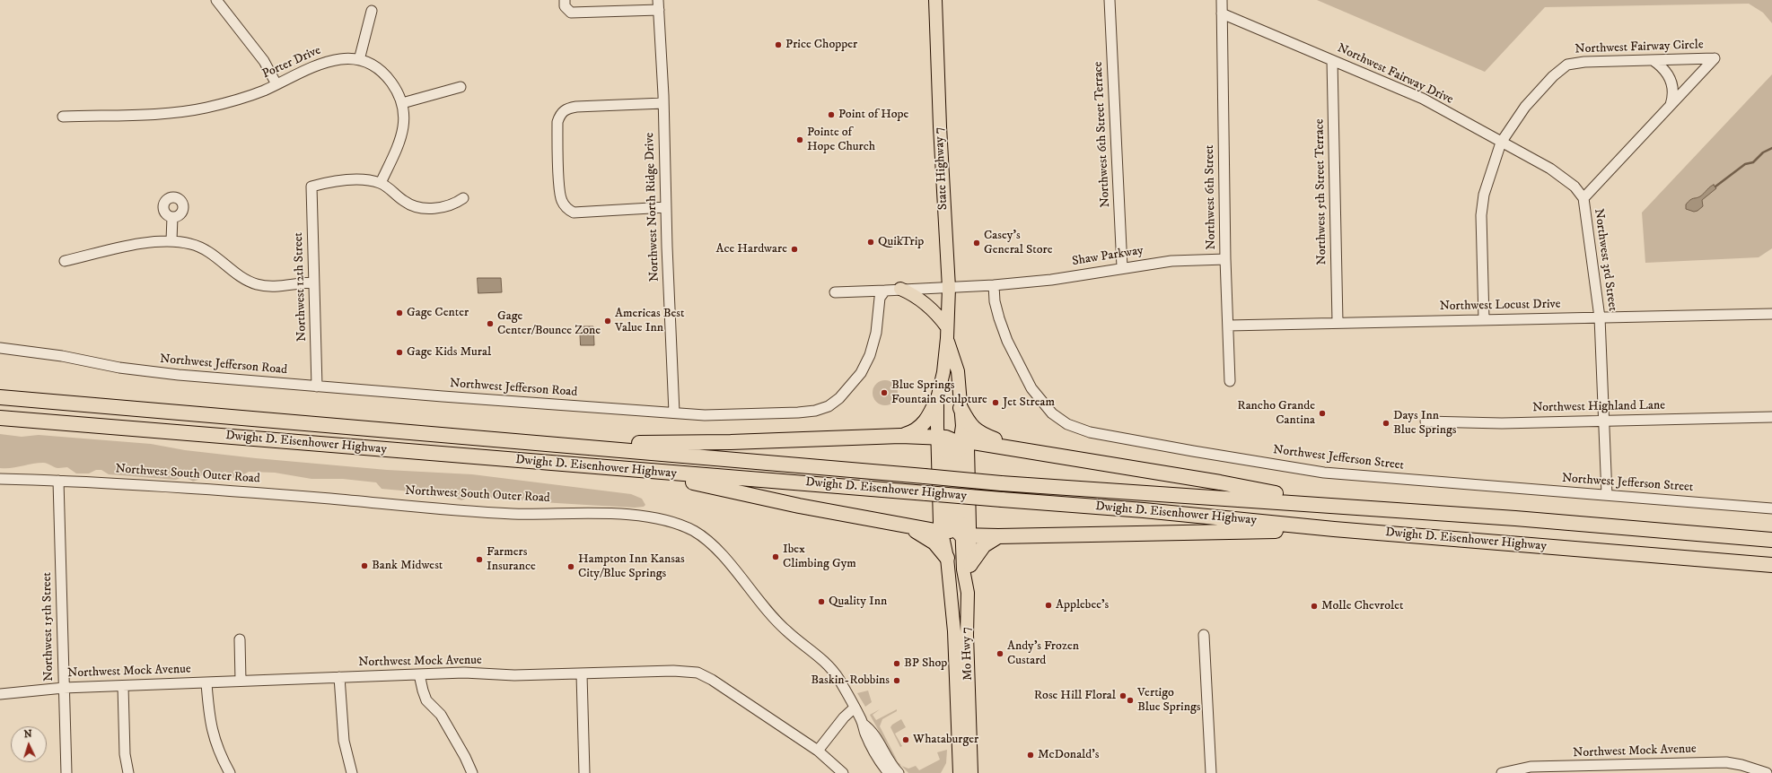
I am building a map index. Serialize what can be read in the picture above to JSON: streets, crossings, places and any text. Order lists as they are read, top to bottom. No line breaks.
{"streets":{"highway":["Dwight D. Eisenhower Highway"],"main road":["State Highway 7","Mo Hwy 7"],"street":["Northwest Fairway Circle","Porter Drive","Northwest Fairway Drive","Northwest 6th Street Terrace","Northwest 5th Street Terrace","Northwest 6th Street","Northwest North Ridge Drive","Shaw Parkway","Northwest 3rd Street","Northwest 12th Street","Northwest Locust Drive","Northwest Jefferson Road","Northwest Highland Lane","Northwest Jefferson Street","Northwest South Outer Road","Northwest 15th Street","Northwest Mock Avenue"]},"crossings":[["Northwest Fairway Circle","Northwest Fairway Drive"],["Northwest Fairway Circle","Northwest 3rd Street"],["Northwest Fairway Circle","Northwest Locust Drive"],["Porter Drive","Northwest 12th Street"],["Northwest Fairway Drive","Northwest 5th Street Terrace"],["Northwest Fairway Drive","Northwest 6th Street"],["Northwest Fairway Drive","Northwest 3rd Street"],["Northwest 6th Street Terrace","Shaw Parkway"],["State Highway 7","Shaw Parkway"],["Northwest 5th Street Terrace","Northwest Locust Drive"],["Northwest 6th Street","Shaw Parkway"],["Northwest 6th Street","Northwest Locust Drive"],["Northwest North Ridge Drive","Northwest Jefferson Road"],["Shaw Parkway","Northwest Jefferson Street"],["Northwest 3rd Street","Northwest Locust Drive"],["Northwest 3rd Street","Northwest Highland Lane"],["Northwest 3rd Street","Northwest Jefferson Street"],["Northwest 12th Street","Northwest Jefferson Road"],["Northwest South Outer Road","Northwest 15th Street"],["Northwest 15th Street","Northwest Mock Avenue"]],"places":["Price Chopper","Point of Hope","Pointe of Hope Church","QuikTrip","Casey's General Store","Ace Hardware","Gage Center","Americas Best Value Inn","Gage Center/Bounce Zone","Gage Kids Mural","Blue Springs Fountain Sculpture","Jet Stream","Rancho Grande Cantina","Days Inn Blue Springs","Ibex Climbing Gym","Farmers Insurance","Bank Midwest","Hampton Inn Kansas City/Blue Springs","Quality Inn","Applebee's","Molle Chevrolet","Andy's Frozen Custard","BP Shop","Baskin-Robbins","Rose Hill Floral","Vertigo Blue Springs","Whataburger","McDonald's"],"north":"top"}
